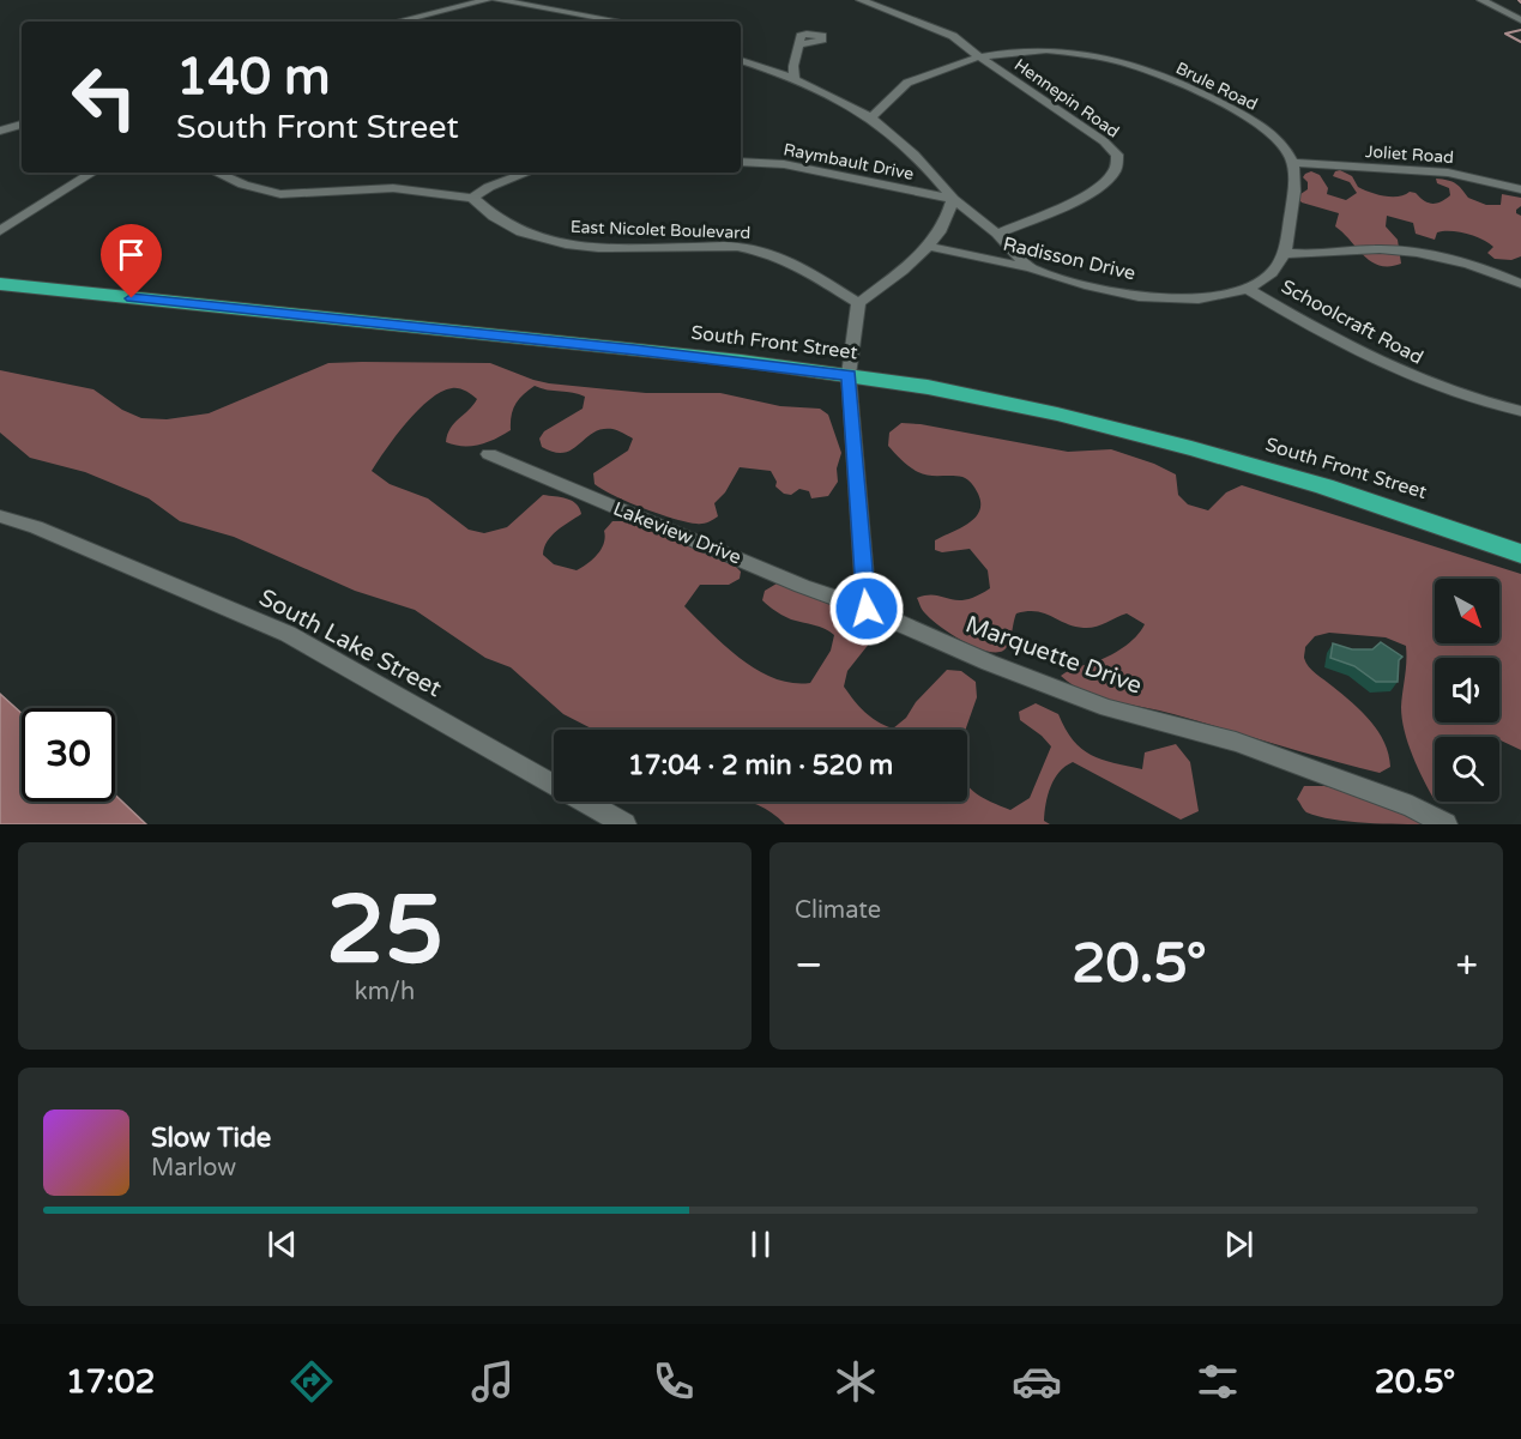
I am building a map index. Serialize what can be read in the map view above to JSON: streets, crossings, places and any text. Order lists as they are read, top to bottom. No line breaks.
{"streets":{"highway":["South Front Street"],"street":["Brule Road","Hennepin Road","Joliet Road","Raymbault Drive","East Nicolet Boulevard","Radisson Drive","Schoolcraft Road","Lakeview Drive","South Lake Street","Marquette Drive"]},"crossings":[["Brule Road","Hennepin Road"],["Brule Road","Joliet Road"],["Radisson Drive","Schoolcraft Road"],["Lakeview Drive","Marquette Drive"]],"north":"bottom right","page":{"turn":["140 m","South Front Street"],"limit":"30","trip":"17:04 · 2 min · 520 m","tile":[["25","km/h"],"Climate"],"heat":["−","20.5°","+"],"song":["Slow Tide","Marlow"],"tabs":["17:02","20.5°"]}}
